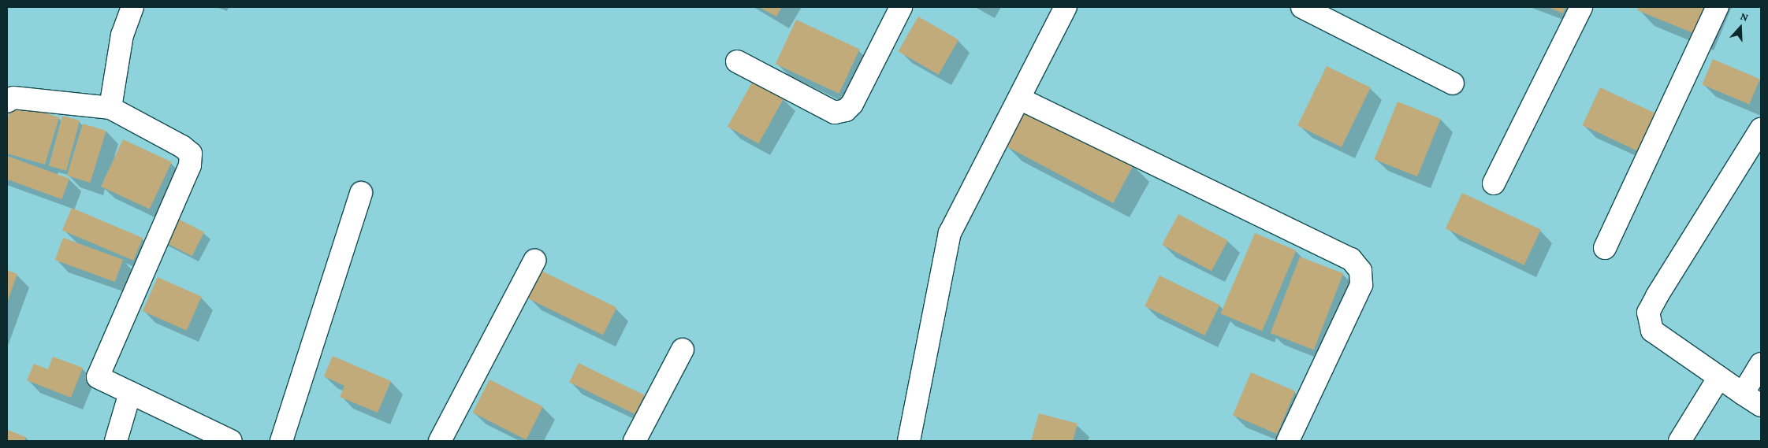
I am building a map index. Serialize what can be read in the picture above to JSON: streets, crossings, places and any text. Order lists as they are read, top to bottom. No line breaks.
{"north":"top"}
